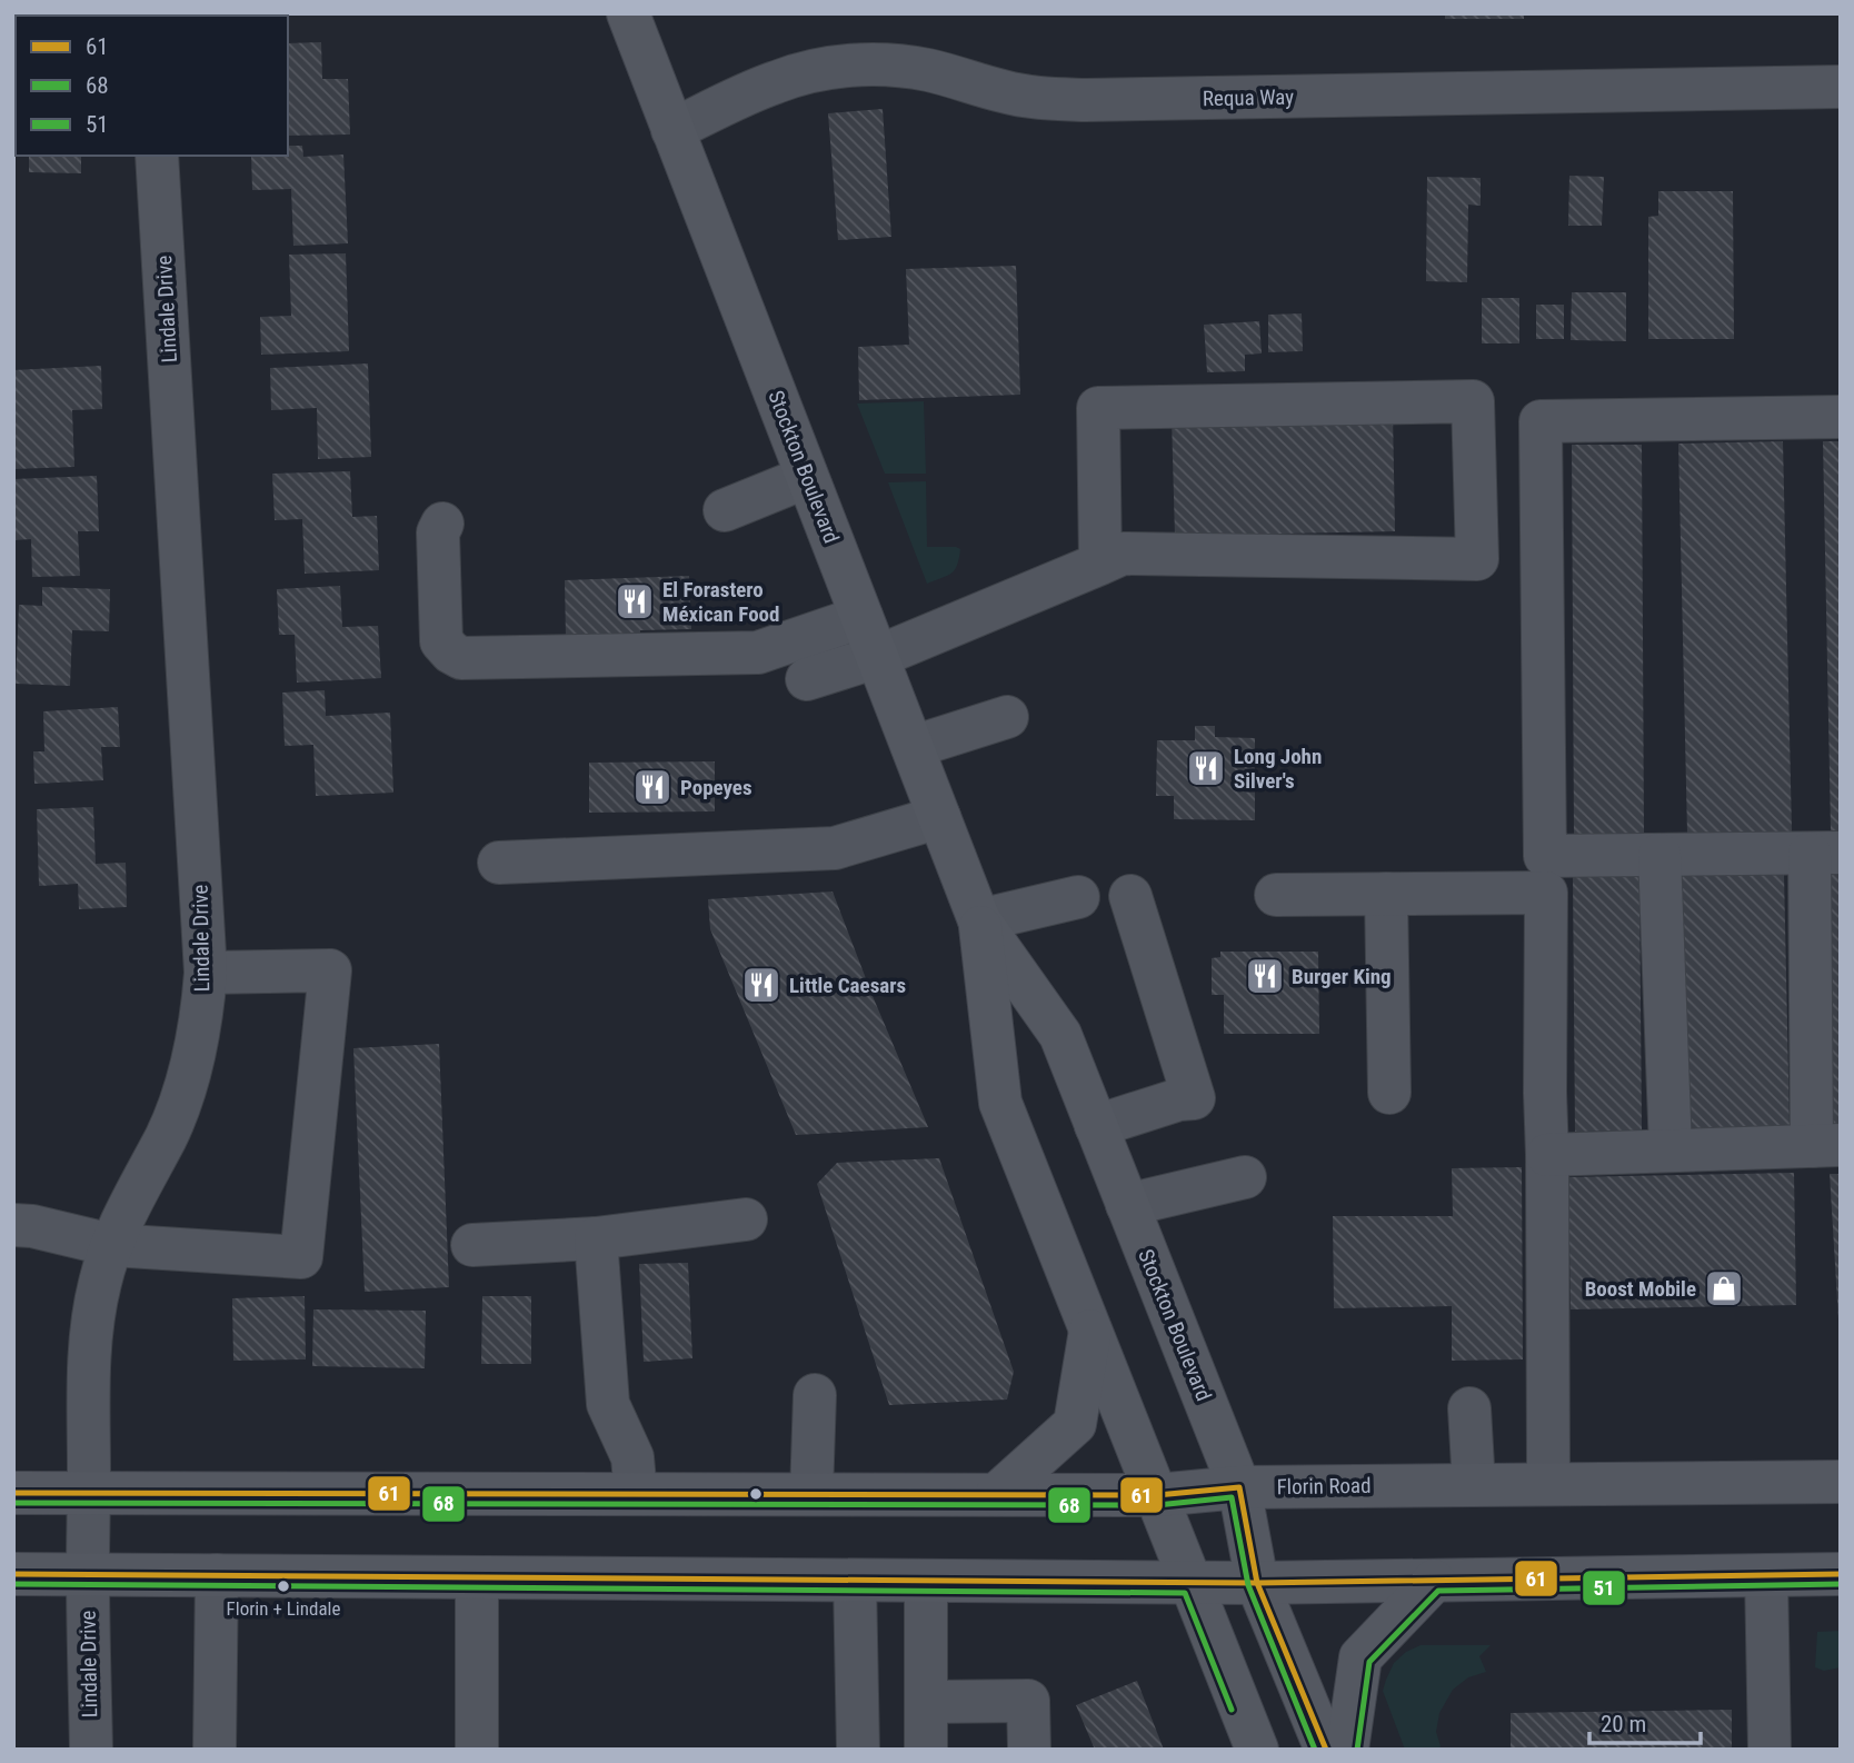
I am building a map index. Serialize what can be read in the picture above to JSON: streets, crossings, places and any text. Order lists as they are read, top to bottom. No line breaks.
{"streets":{"main road":["Stockton Boulevard","Florin Road"],"street":["Requa Way","Lindale Drive"]},"crossings":[["Requa Way","Stockton Boulevard"],["Lindale Drive","Florin Road"],["Stockton Boulevard","Florin Road"]],"places":{"restaurant":["El Forastero Méxican Food","Long John Silver's","Popeyes","Burger King","Little Caesars"],"shop":["Boost Mobile"],"other":["Florin + Lindale"]},"lines":["transit line 61","transit line 68","transit line 51"],"legend":["61","68","51"],"scale_bar":"20 m"}
